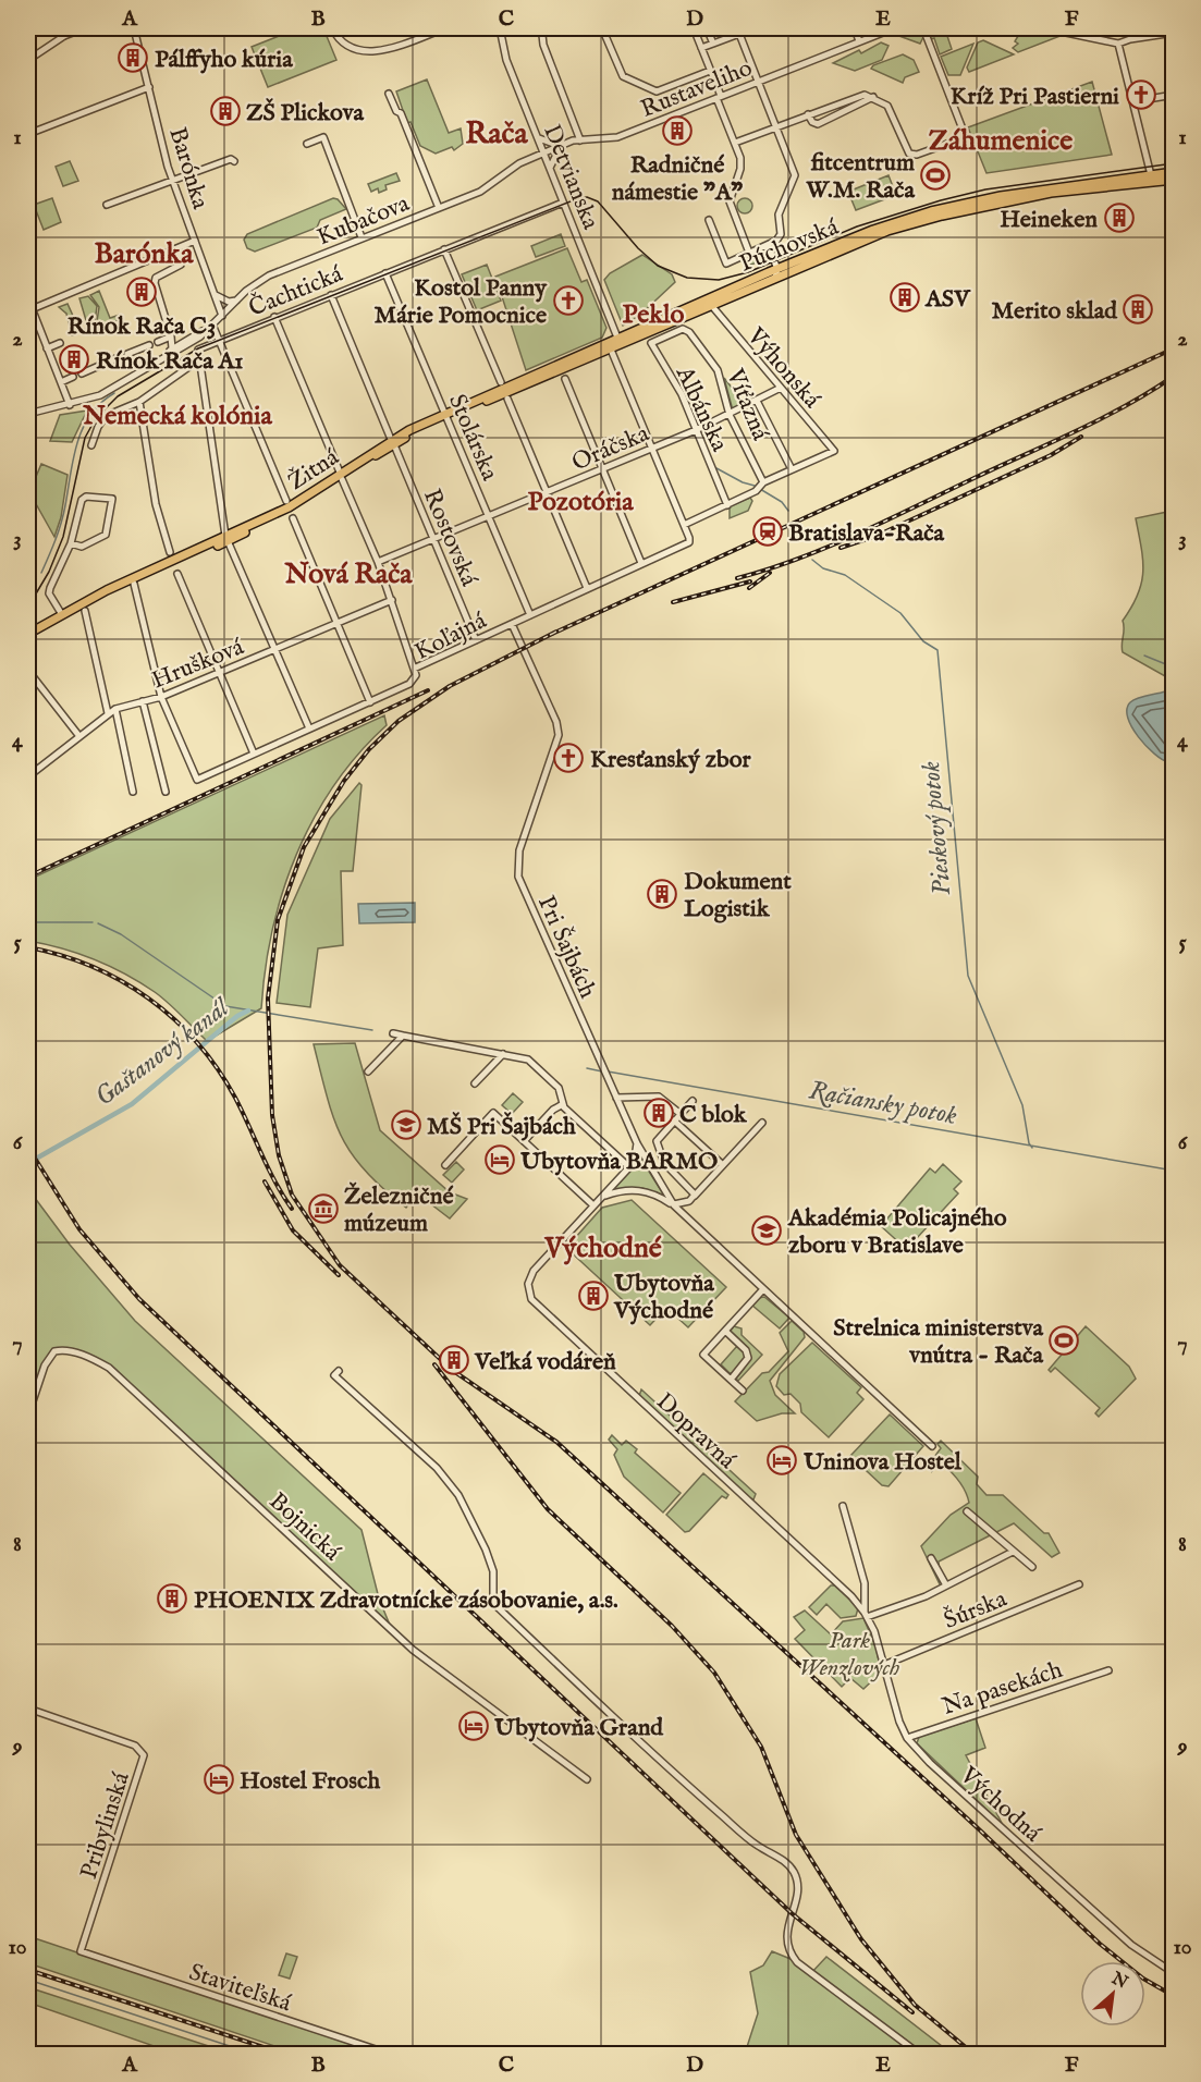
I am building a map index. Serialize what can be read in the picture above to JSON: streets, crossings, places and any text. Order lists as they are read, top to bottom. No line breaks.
{"streets":{"main road":["Púchovská","Žitná"],"street":["Rustaveliho","Barónka","Detvianska","Kubačova","Čachtická","Výhonská","Víťazná","Albánska","Stolárska","Oráčska","Rostovská","Koľajná","Hrušková","Pri Šajbách","Dopravná","Bojnická","Šúrska","Na pasekách","Východná","Pribylinská","Staviteľská"]},"crossings":[["Rustaveliho","Detvianska"],["Rustaveliho","Kubačova"],["Barónka","Kubačova"],["Detvianska","Kubačova"],["Detvianska","Púchovská"],["Detvianska","Čachtická"],["Detvianska","Žitná"],["Púchovská","Výhonská"],["Púchovská","Žitná"],["Čachtická","Stolárska"],["Výhonská","Oráčska"],["Víťazná","Albánska"],["Víťazná","Oráčska"],["Albánska","Oráčska"],["Stolárska","Oráčska"],["Stolárska","Žitná"],["Stolárska","Koľajná"],["Oráčska","Rostovská"],["Rostovská","Koľajná"],["Koľajná","Hrušková"],["Koľajná","Pri Šajbách"],["Dopravná","Východná"],["Šúrska","Východná"],["Na pasekách","Východná"],["Pribylinská","Staviteľská"]],"districts":["Rača","Záhumenice","Barónka","Peklo","Nemecká kolónia","Pozotória","Nová Rača","Východné"],"water":["Pieskový potok","Gaštanový kanál","Račiansky potok"],"parks":["Park Wenzlových"],"places":{"building":["Pálffyho kúria","ZŠ Plickova","Radničné námestie \"A\"","Heineken","Rínok Rača C3","ASV","Merito sklad","Rínok Rača A1","Dokument Logistik","C blok","Ubytovňa Východné","Veľká vodáreň","PHOENIX Zdravotnícke zásobovanie, a.s."],"church":["Kríž Pri Pastierni","Kostol Panny Márie Pomocnice","Kresťanský zbor"],"sports":["fitcentrum W.M. Rača","Strelnica ministerstva vnútra - Rača"],"station":["Bratislava-Rača"],"school or university":["MŠ Pri Šajbách","Akadémia Policajného zboru v Bratislave"],"hotel":["Ubytovňa BARMO","Uninova Hostel","Ubytovňa Grand","Hostel Frosch"],"museum":["Železničné múzeum"]},"north":"top right","grid":{"columns":["A","B","C","D","E","F"],"rows":["1","2","3","4","5","6","7","8","9","10"]}}
